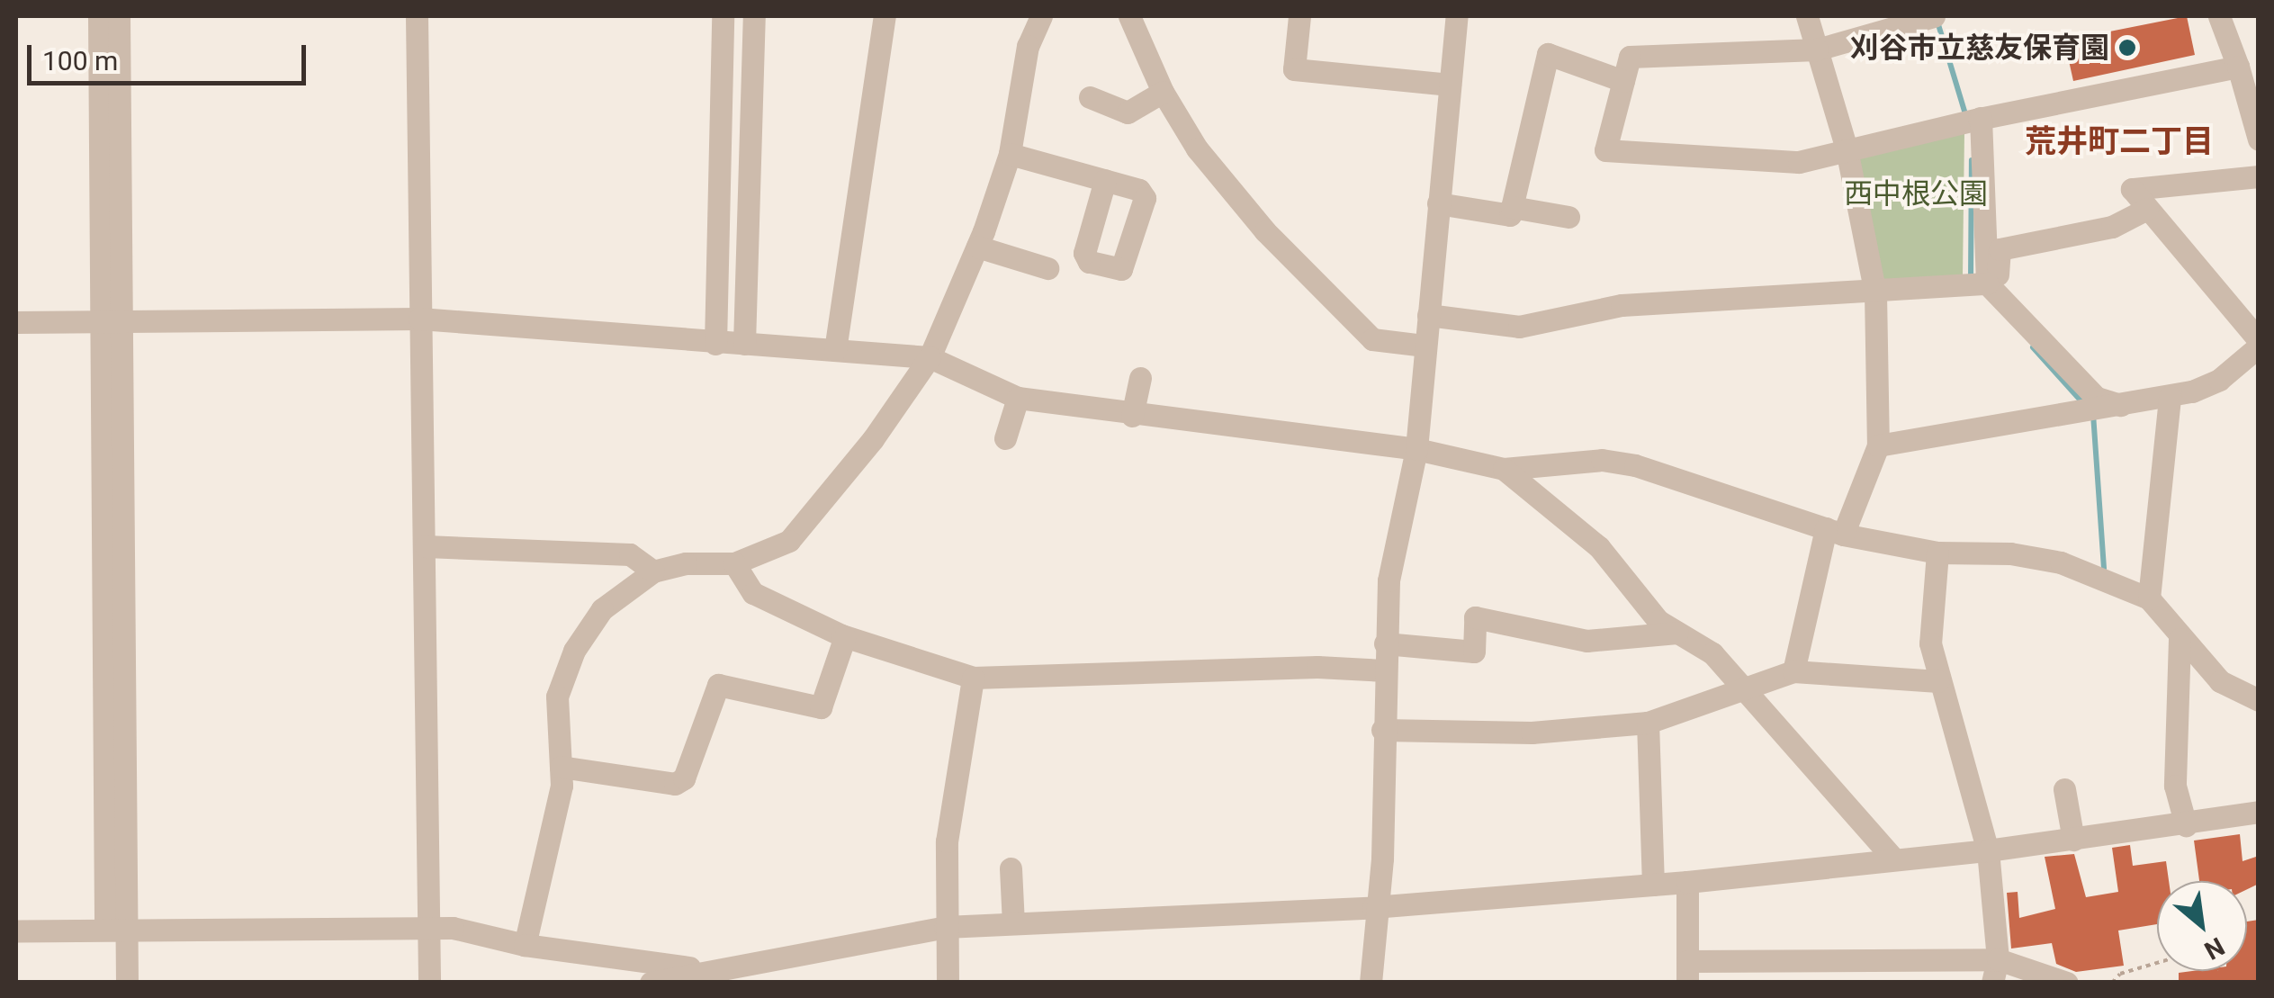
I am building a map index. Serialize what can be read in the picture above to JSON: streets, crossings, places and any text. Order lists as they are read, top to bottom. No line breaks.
{"districts":["荒井町二丁目"],"parks":["西中根公園"],"places":["刈谷市立慈友保育園"],"scale_bar":"100 m","north":"bottom right"}
